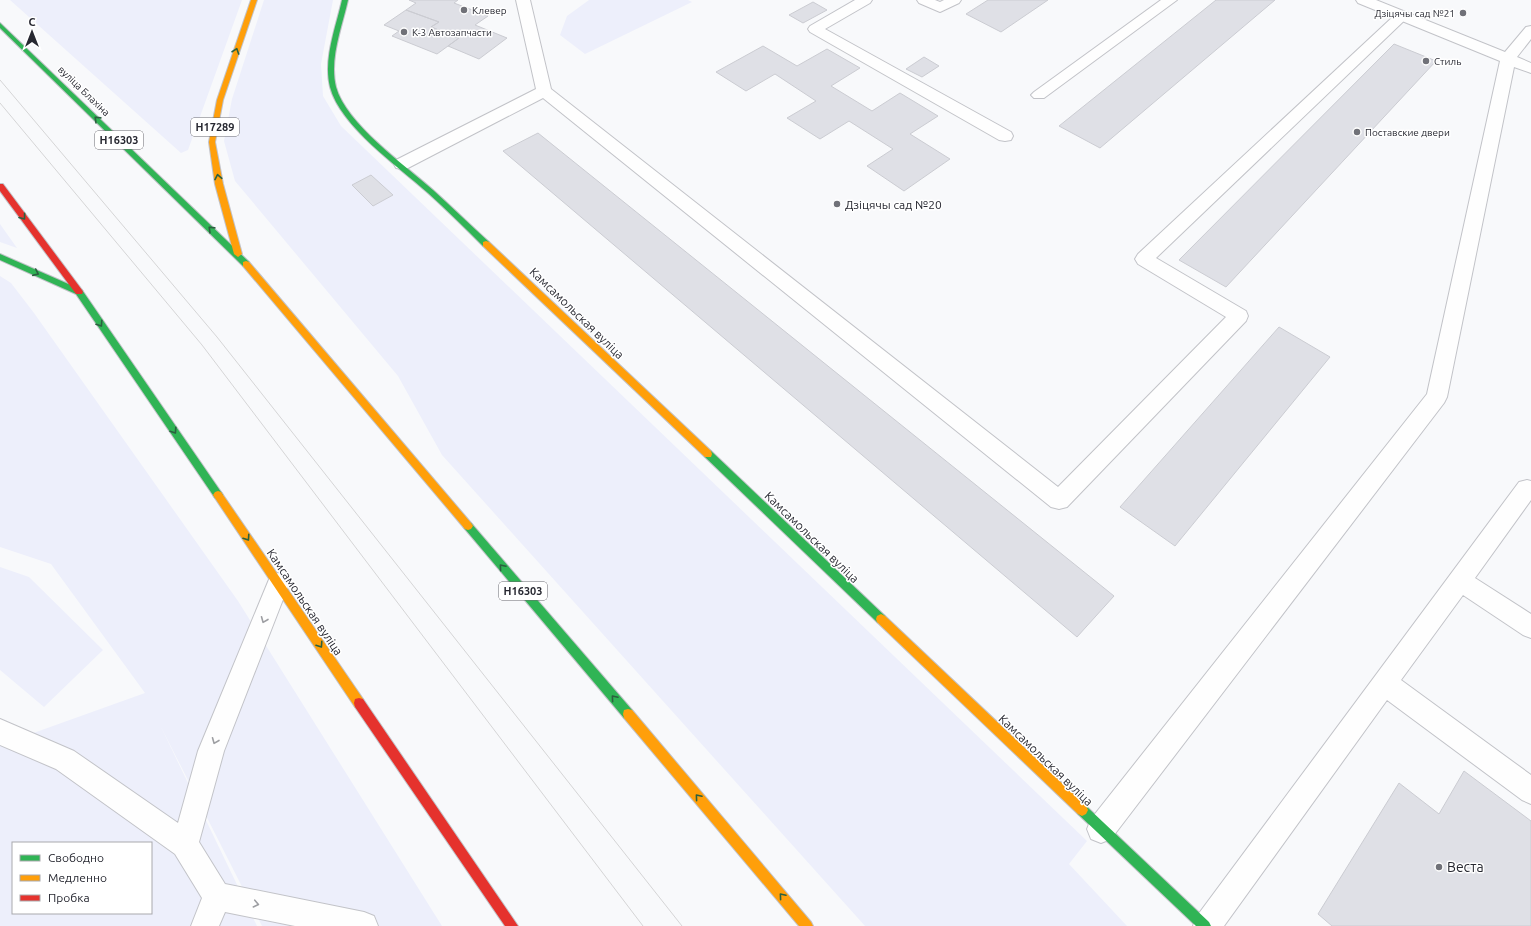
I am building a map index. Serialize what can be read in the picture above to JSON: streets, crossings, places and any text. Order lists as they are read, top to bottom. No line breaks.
{"streets":{"main road":["вуліца Блахіна","Н17289","Н16303","Камсамольская вуліца"]},"crossings":[["вуліца Блахіна","Н17289"],["вуліца Блахіна","Н16303"],["Н17289","Н16303"]],"one_way":["вуліца Блахіна","Камсамольская вуліца"],"places":["Клевер","Дзіцячы сад №21","К-3 Автозапчасти","Стиль","Поставские двери","Дзіцячы сад №20","Веста"],"legend":["Свободно","Медленно","Пробка"],"north":"top"}
